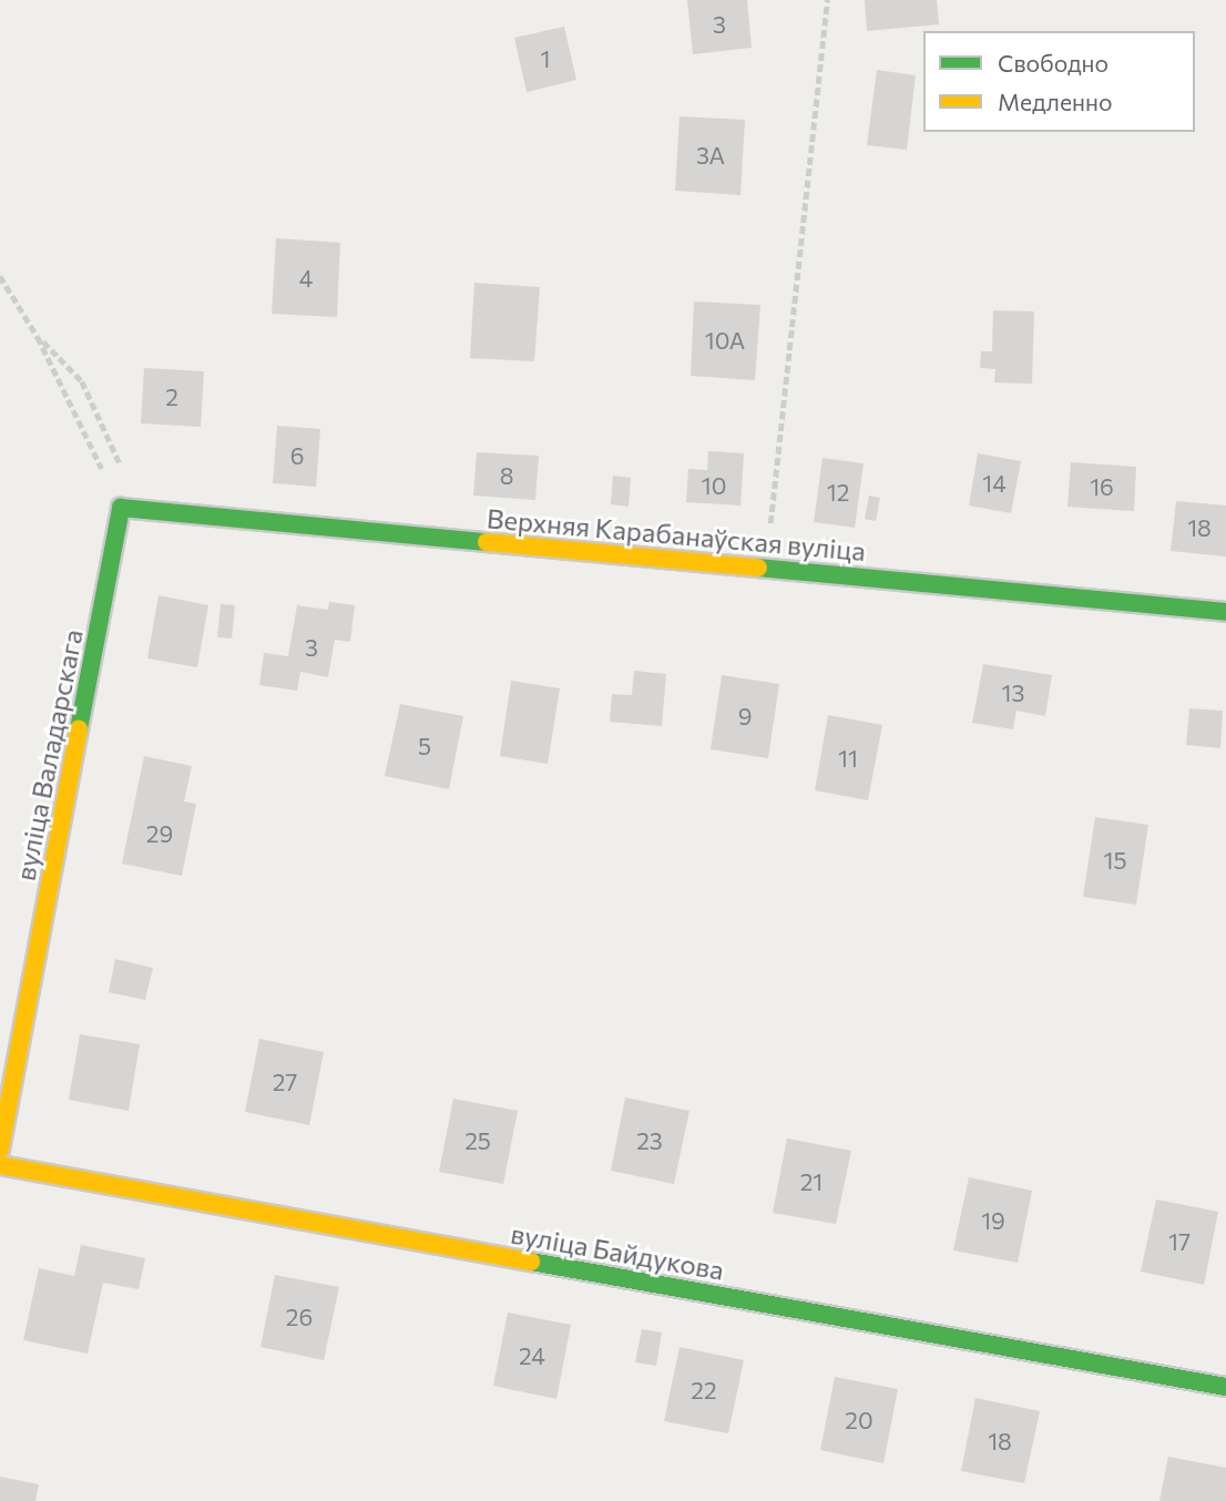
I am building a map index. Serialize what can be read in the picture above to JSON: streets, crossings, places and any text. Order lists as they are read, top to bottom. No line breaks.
{"streets":{"street":["Верхняя Карабанаўская вуліца","вуліца Валадарскага","вуліца Байдукова"]},"crossings":[["Верхняя Карабанаўская вуліца","вуліца Валадарскага"]],"house_numbers":["3","1","3А","4","10А","2","6","8","14","10","16","12","18","3","13","9","5","11","29","15","27","25","23","21","19","17","26","24","22","20","18"],"legend":["Свободно","Медленно"]}
